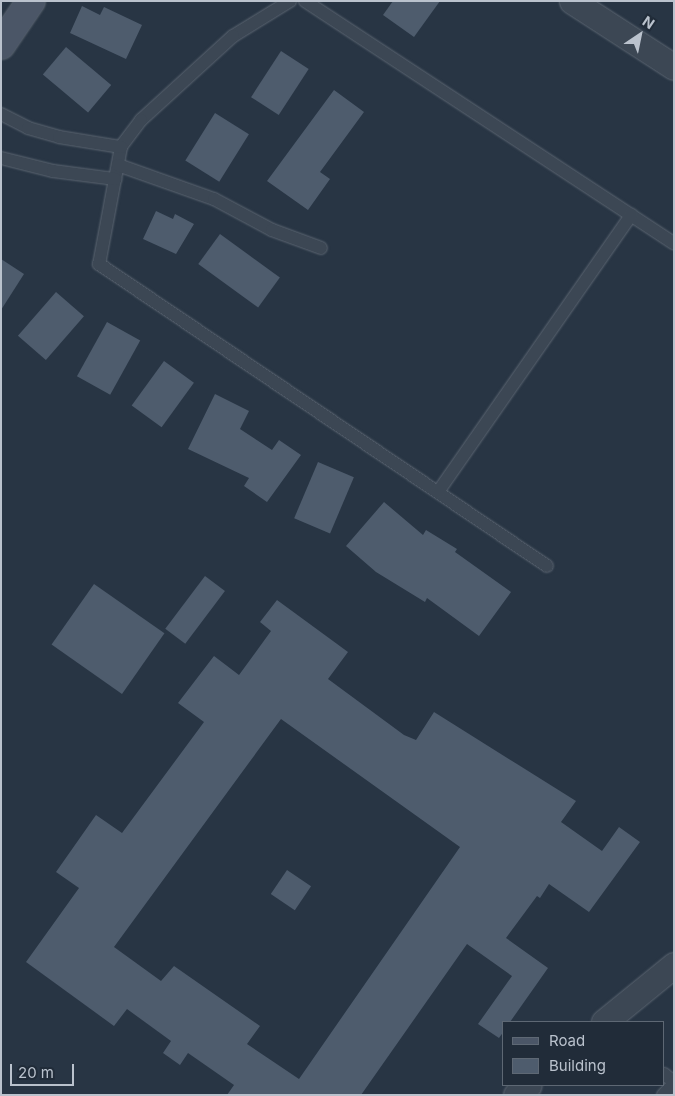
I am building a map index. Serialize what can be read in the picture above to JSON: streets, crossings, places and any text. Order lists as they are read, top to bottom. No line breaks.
{"legend":["Road","Building"],"scale_bar":"20 m","north":"top right"}
